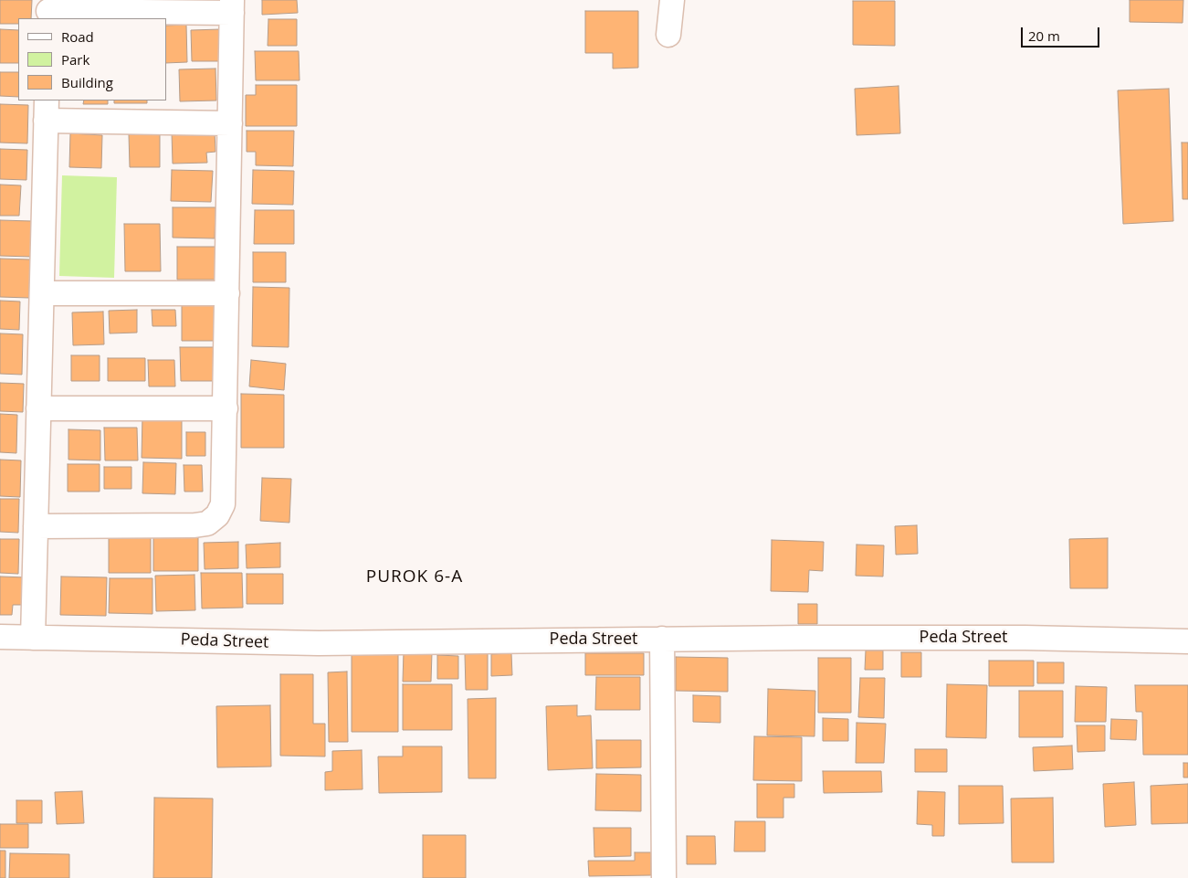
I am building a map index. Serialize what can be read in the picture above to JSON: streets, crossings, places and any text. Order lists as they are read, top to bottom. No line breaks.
{"streets":{"street":["Peda Street"]},"districts":["PUROK 6-A"],"legend":["Road","Park","Building"],"scale_bar":"20 m"}
